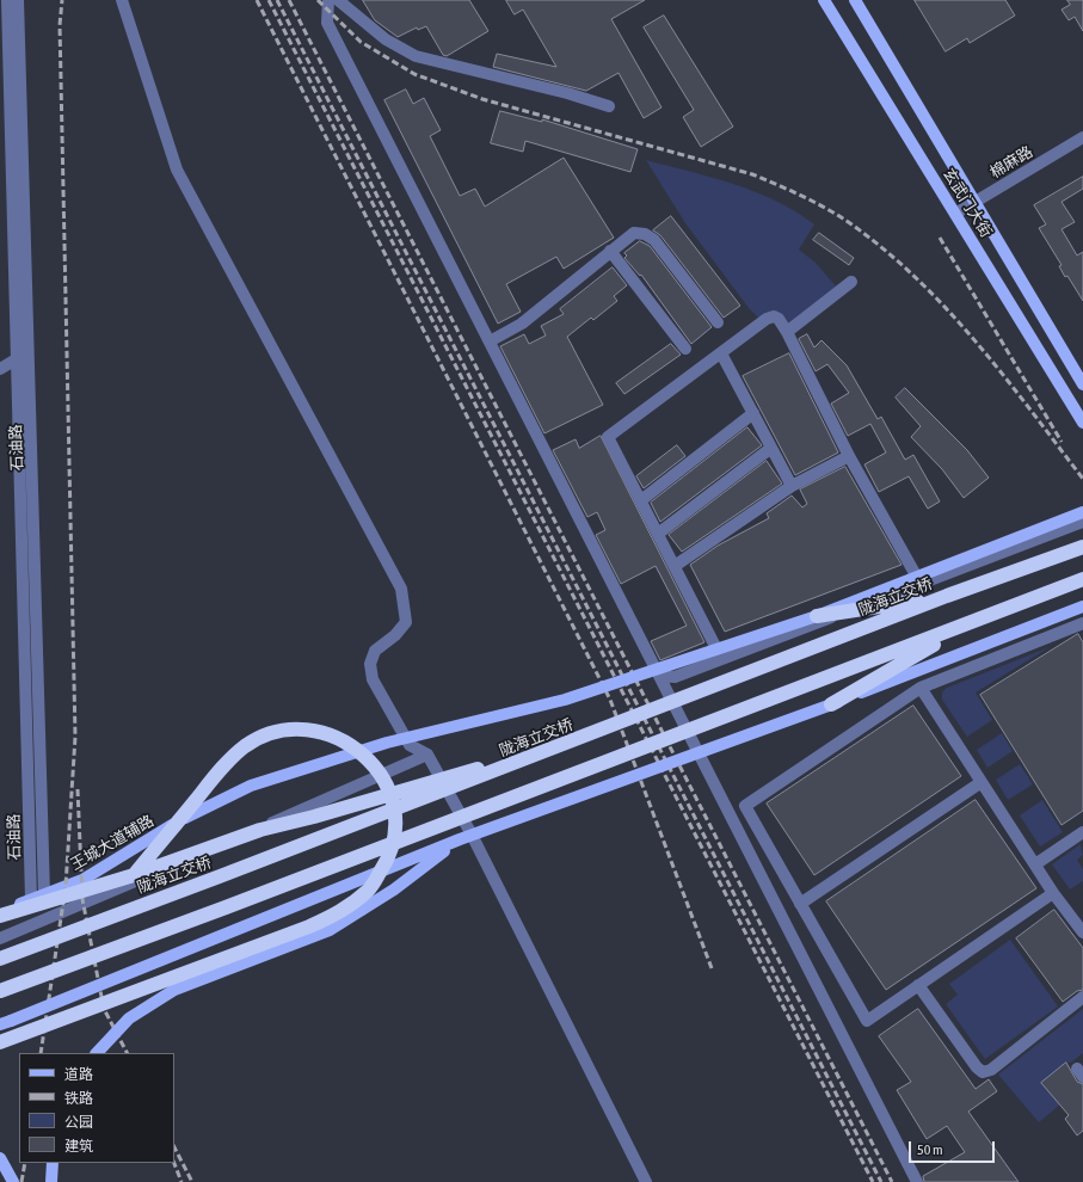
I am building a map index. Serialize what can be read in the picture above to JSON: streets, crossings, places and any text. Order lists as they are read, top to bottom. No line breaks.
{"streets":{"highway":["陇海立交桥"],"main road":["玄武门大街","王城大道辅路"],"street":["棉麻路","石油路"]},"crossings":[["棉麻路","玄武门大街"],["石油路","王城大道辅路"]],"legend":["道路","铁路","公园","建筑"],"scale_bar":"50 m"}
